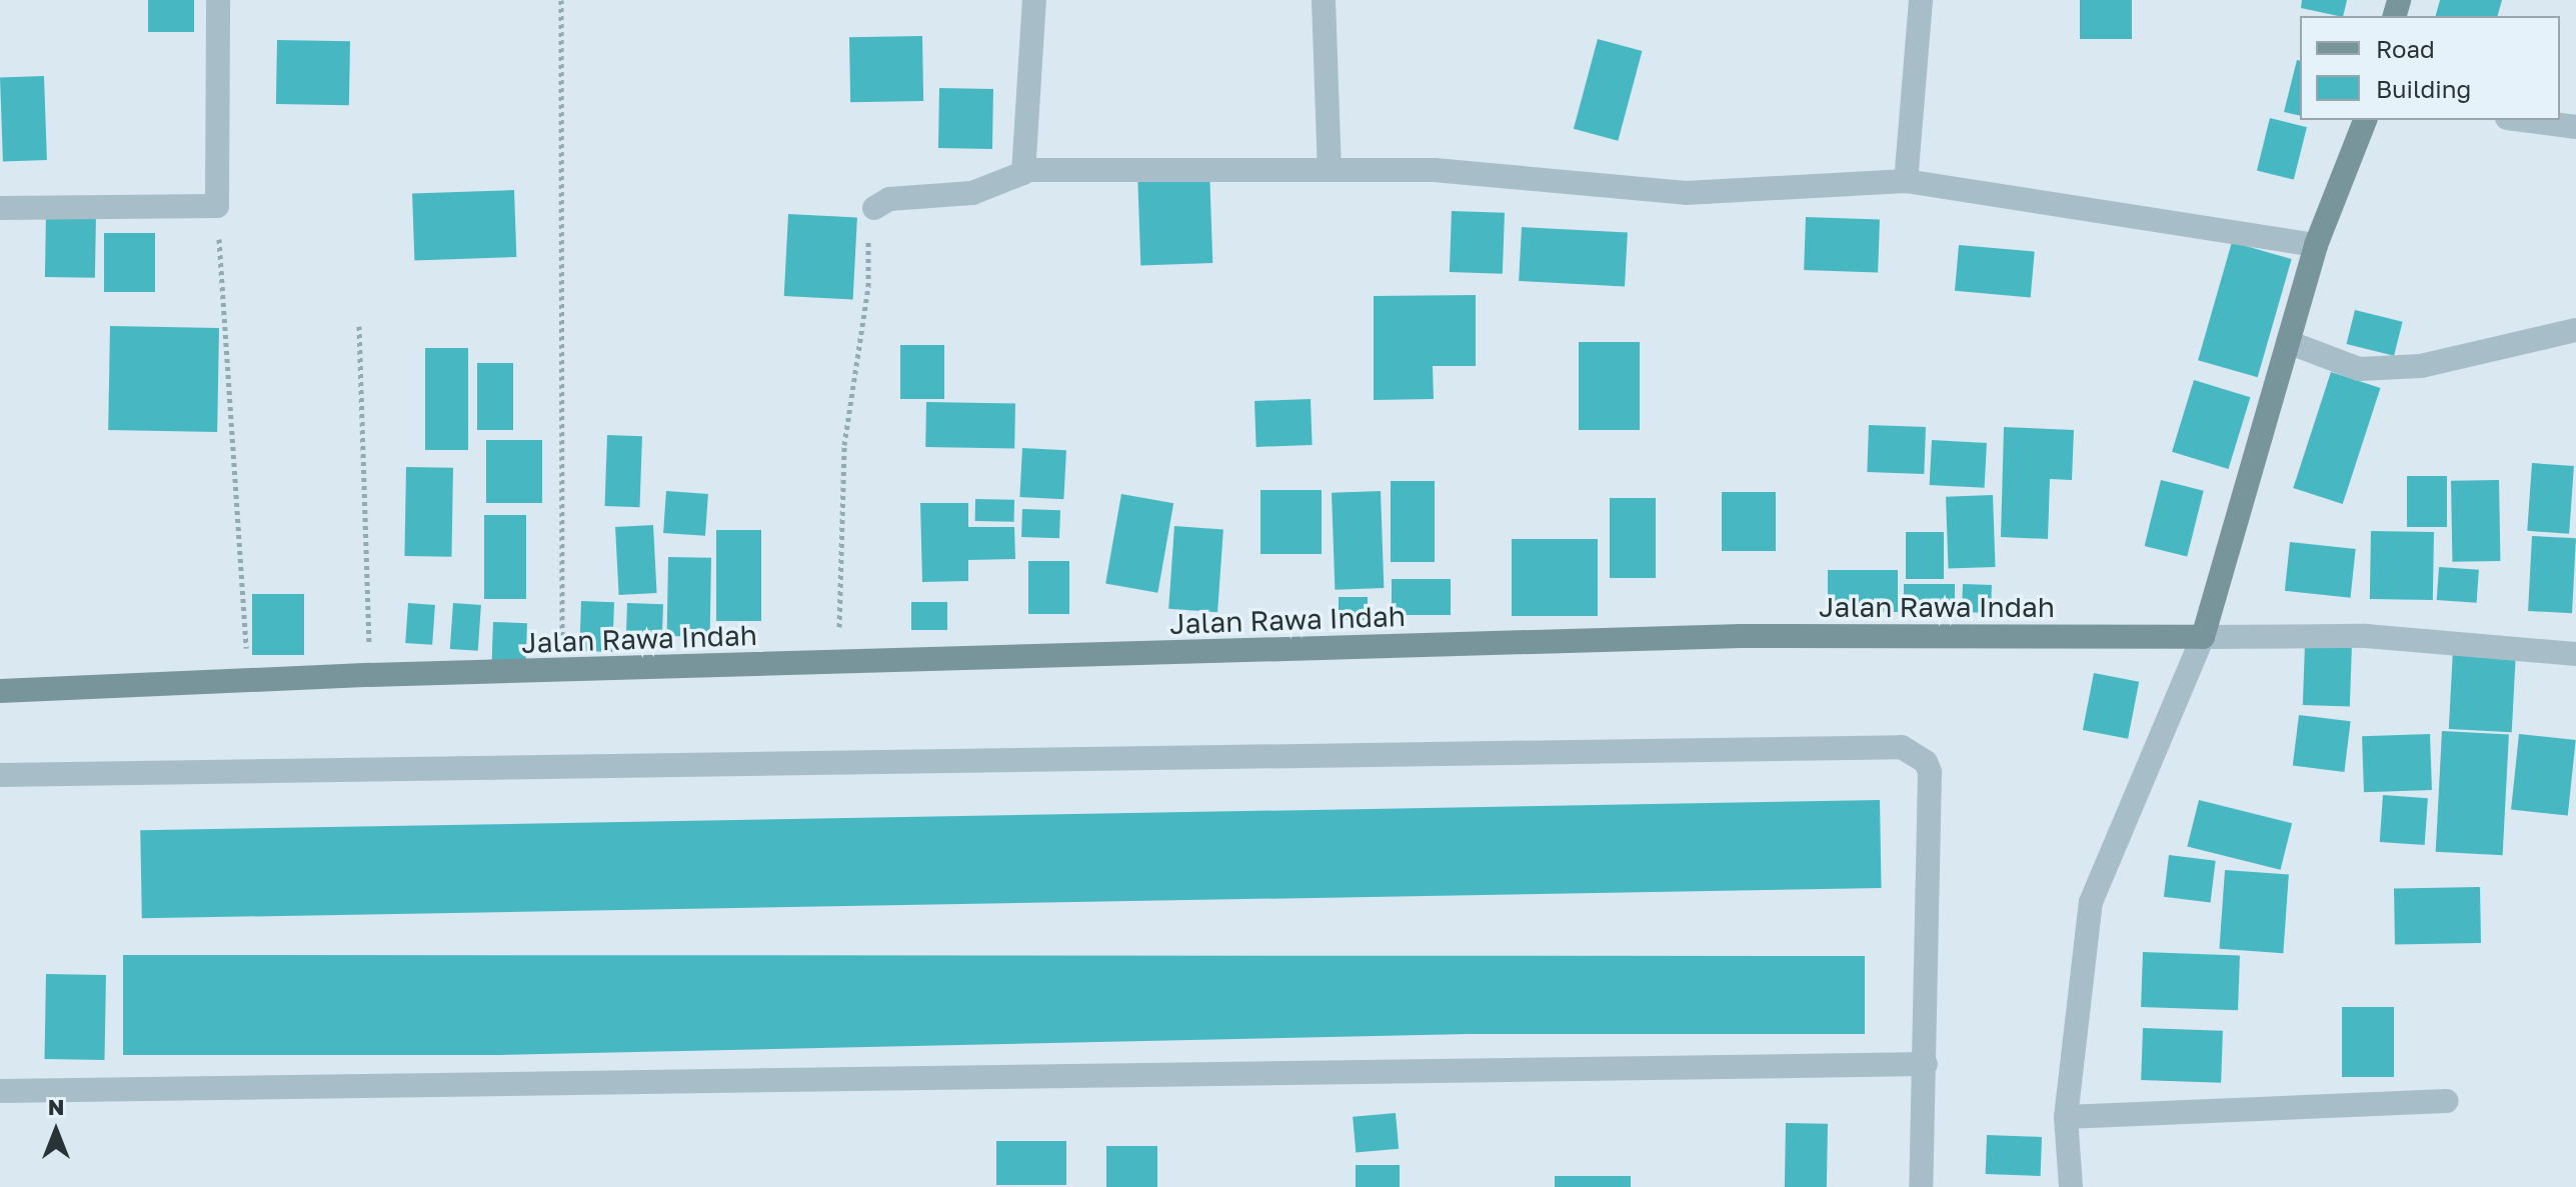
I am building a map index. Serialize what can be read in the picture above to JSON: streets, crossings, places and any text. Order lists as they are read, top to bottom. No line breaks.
{"streets":{"street":["Jalan Rawa Indah"]},"legend":["Road","Building"],"north":"top"}
